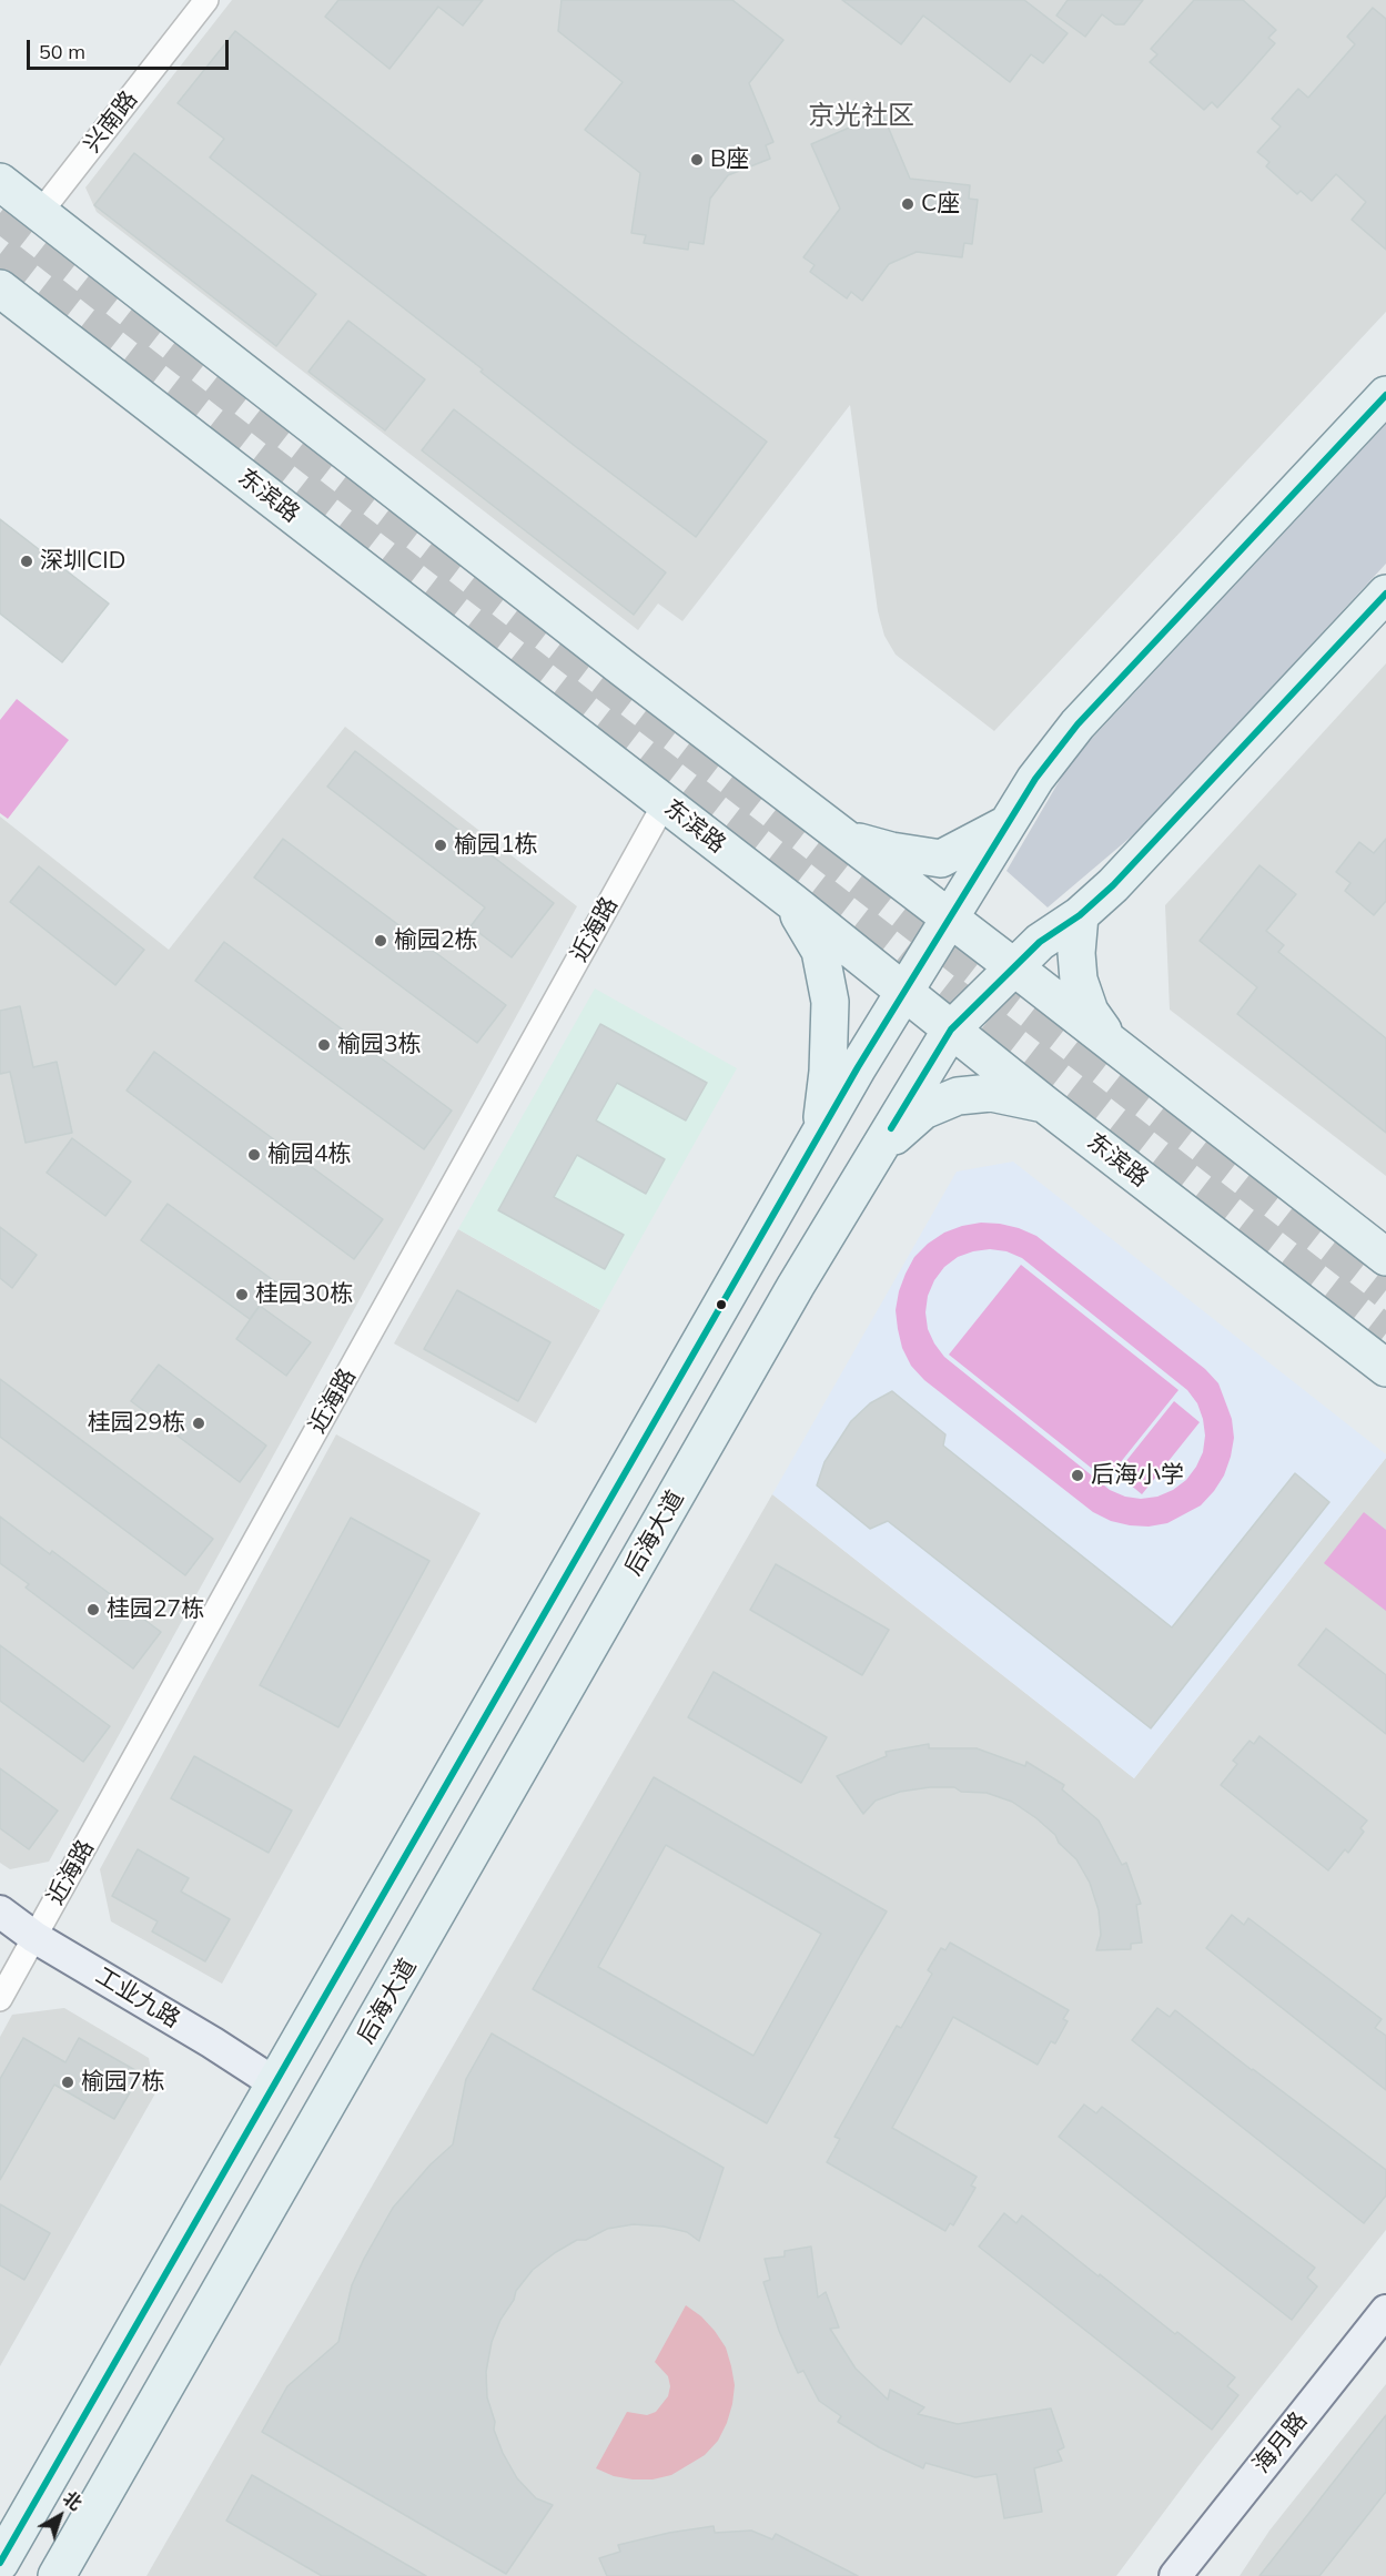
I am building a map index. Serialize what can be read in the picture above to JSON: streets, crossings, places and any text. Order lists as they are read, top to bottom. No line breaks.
{"streets":{"main road":["东滨路","后海大道"],"street":["兴南路","近海路","工业九路","海月路"]},"crossings":[["东滨路","近海路"],["东滨路","后海大道"],["近海路","工业九路"]],"districts":["京光社区"],"places":["B座","C座","深圳CID","榆园1栋","榆园2栋","榆园3栋","榆园4栋","桂园30栋","桂园29栋","后海小学","桂园27栋","榆园7栋"],"scale_bar":"50 m","north":"top right"}
